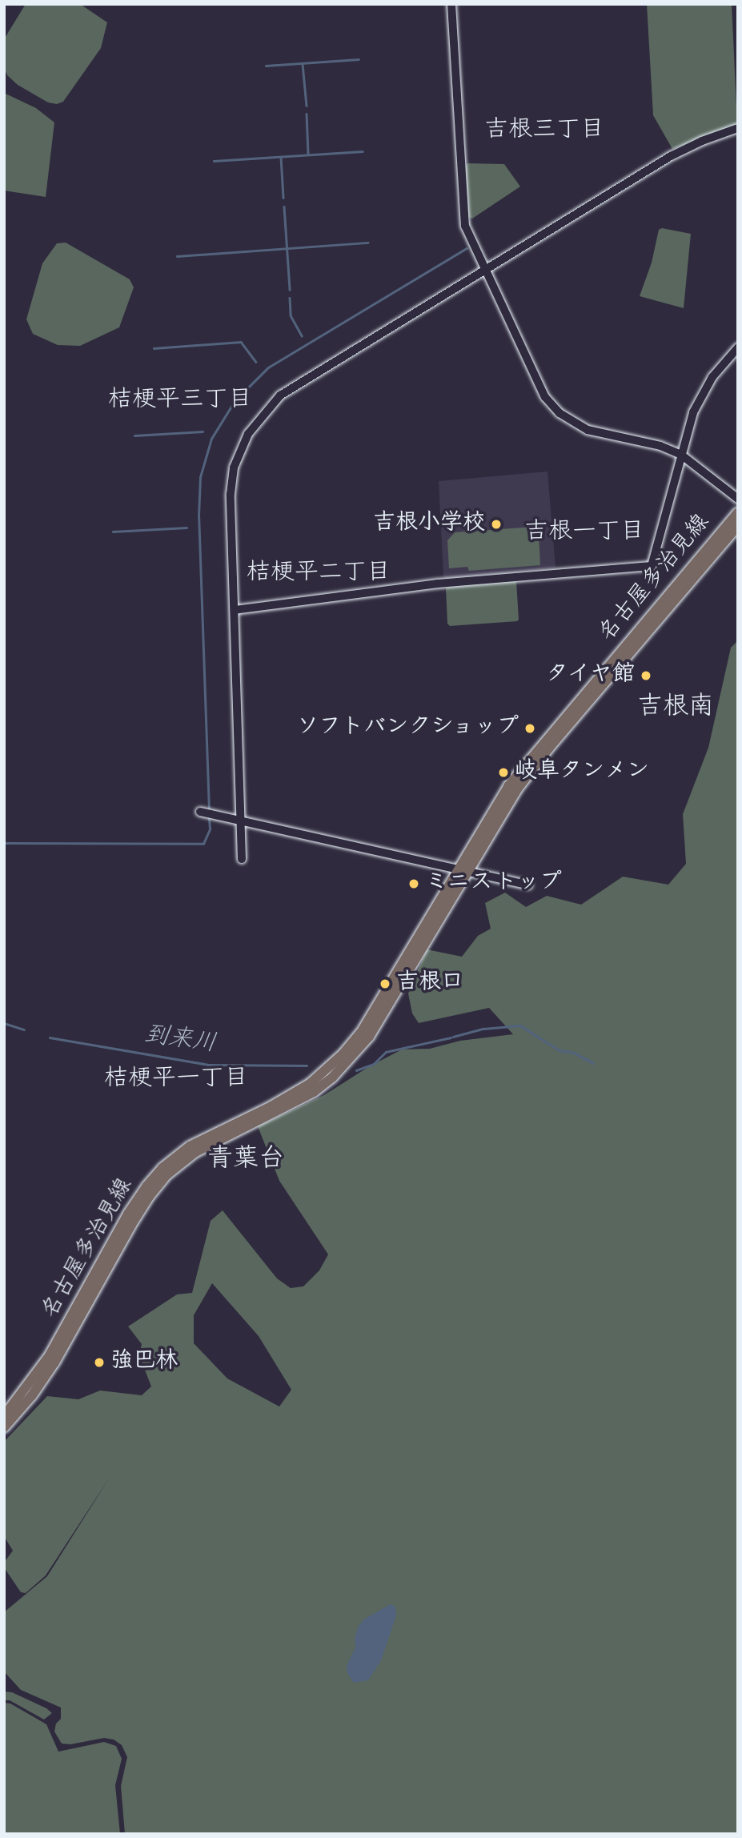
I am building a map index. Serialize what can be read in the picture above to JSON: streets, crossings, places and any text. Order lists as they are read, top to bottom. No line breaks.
{"streets":{"main road":["名古屋多治見線"]},"districts":["吉根三丁目","桔梗平三丁目","吉根一丁目","桔梗平二丁目","吉根南","桔梗平一丁目","青葉台"],"water":["到来川"],"places":["吉根小学校","タイヤ館","ソフトバンクショップ","岐阜タンメン","ミニストップ","吉根口","強巴林"]}
